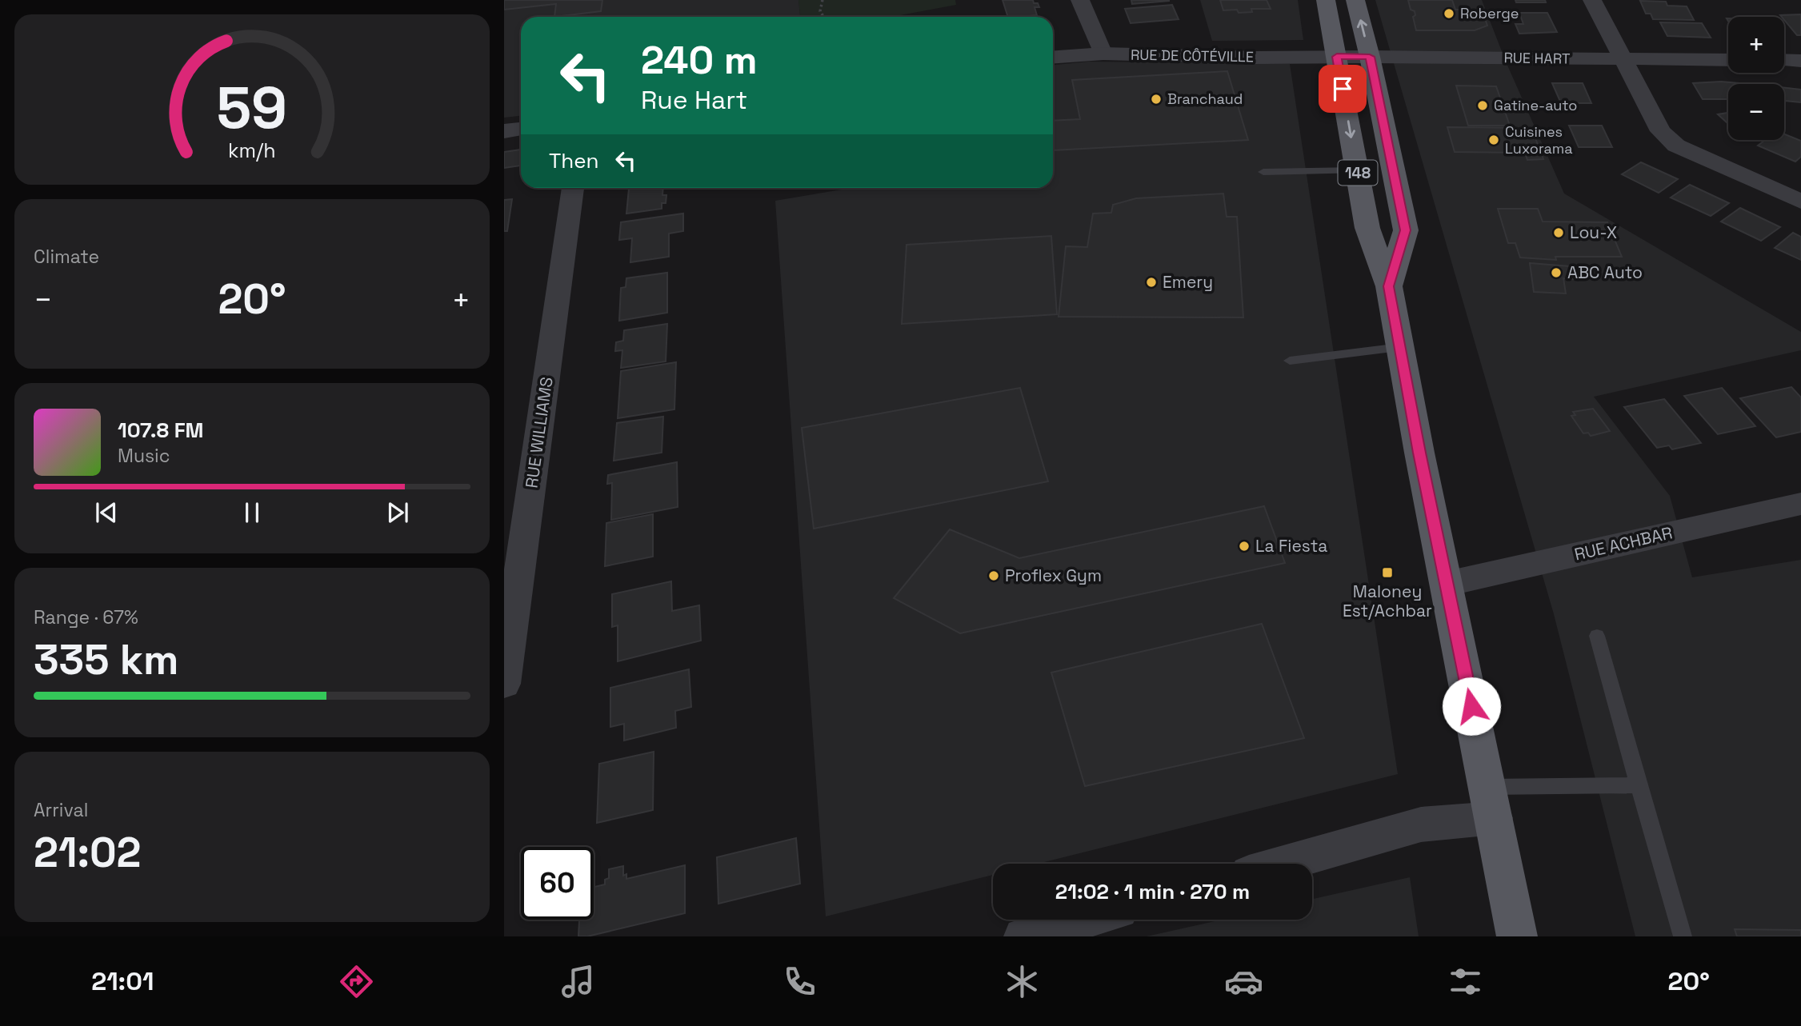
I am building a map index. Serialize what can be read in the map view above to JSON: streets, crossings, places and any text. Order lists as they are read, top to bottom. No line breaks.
{"streets":{"main road":["148"],"street":["RUE DE CÔTÉVILLE","RUE HART","RUE WILLIAMS","RUE ACHBAR"]},"crossings":[["RUE DE CÔTÉVILLE","RUE HART"],["RUE DE CÔTÉVILLE","148"],["RUE HART","148"],["148","RUE ACHBAR"]],"places":{"other":["Roberge","Branchaud","Gatine-auto","Cuisines Luxorama","Lou-X","ABC Auto","Emery","La Fiesta","Proflex Gym"],"transit":["Maloney Est/Achbar"]},"page":{"map_buttons":["+","−"],"turn":["240 m","Rue Hart"],"then":"Then","tile":["Climate",["Range · 67%","335 km"],["Arrival","21:02"]],"heat":["−","20°","+"],"song":["107.8 FM","Music"],"limit":"60","trip":"21:02 · 1 min · 270 m","tabs":["21:01","20°"],"gauge":["59","km/h"]}}
